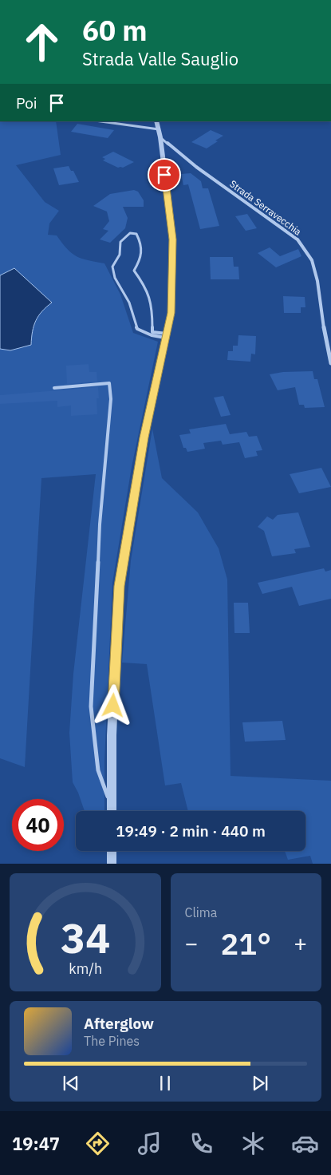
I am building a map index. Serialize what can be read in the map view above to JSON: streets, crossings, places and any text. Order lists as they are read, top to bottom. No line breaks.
{"streets":{"street":["Strada Serravecchia"]},"page":{"turn":["60 m","Strada Valle Sauglio"],"then":"Poi","limit":"40","trip":"19:49 · 2 min · 440 m","tile":"Clima","heat":["−","21°","+"],"song":["Afterglow","The Pines"],"tabs":"19:47","gauge":["34","km/h"]}}
